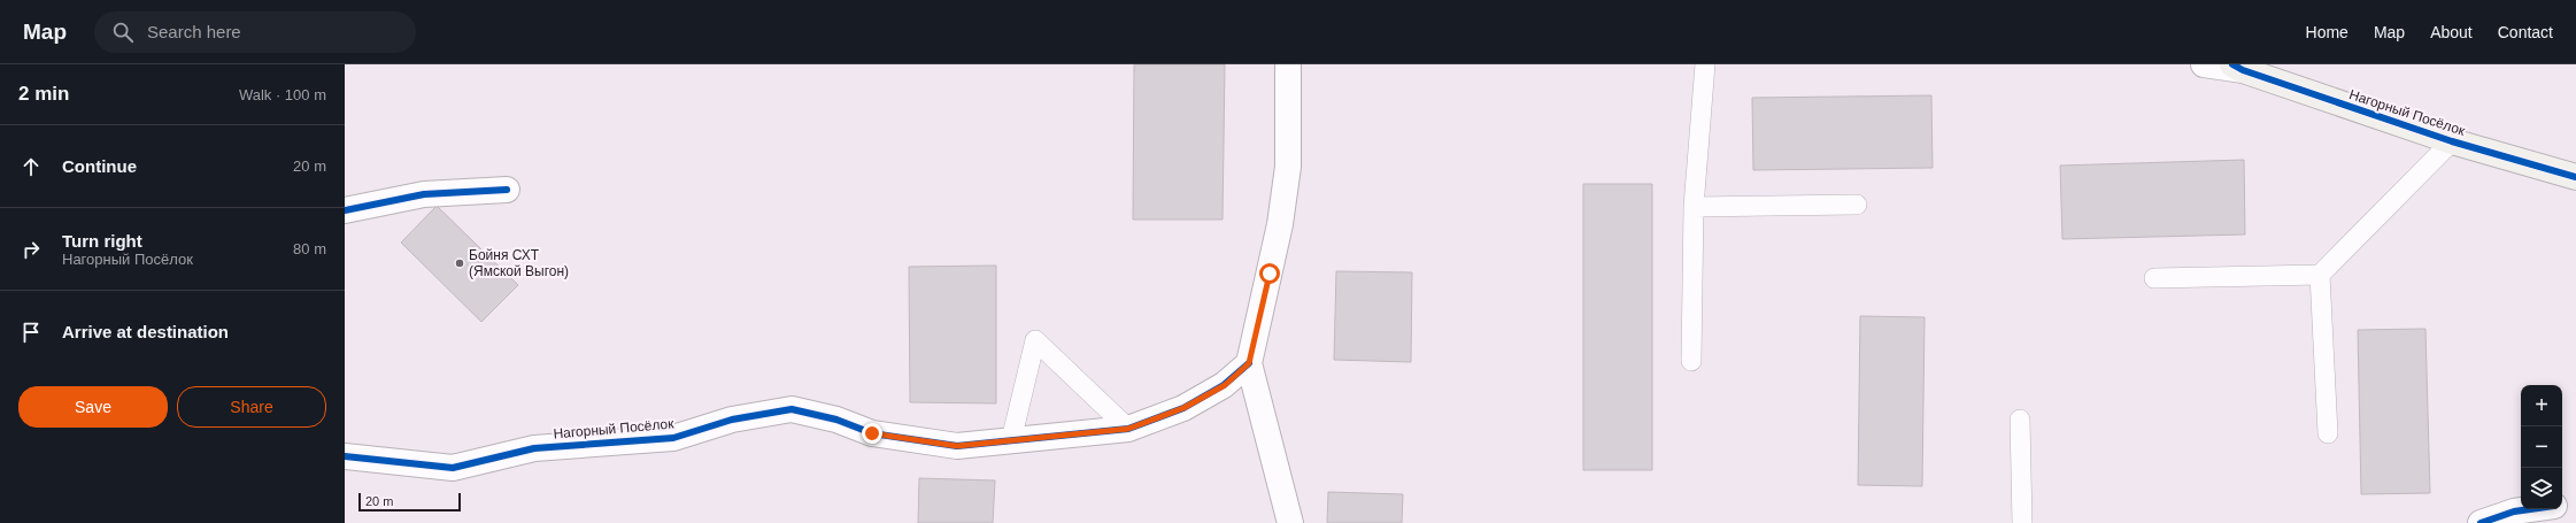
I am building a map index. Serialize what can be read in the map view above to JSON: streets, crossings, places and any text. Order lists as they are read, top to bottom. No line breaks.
{"streets":{"street":["Нагорный Посёлок"]},"places":["Бойня СХТ (Ямской Выгон)"],"scale_bar":"20 m","page":{"header":"Map","search":"Search here","nav":["Home","Map","About","Contact"],"heading":["2 min","Walk · 100 m"],"list":[["Continue","20 m"],["Turn right","Нагорный Посёлок","80 m"],"Arrive at destination"],"buttons":["Save","Share"],"map_buttons":["+","−"],"scale":"20 m"}}
